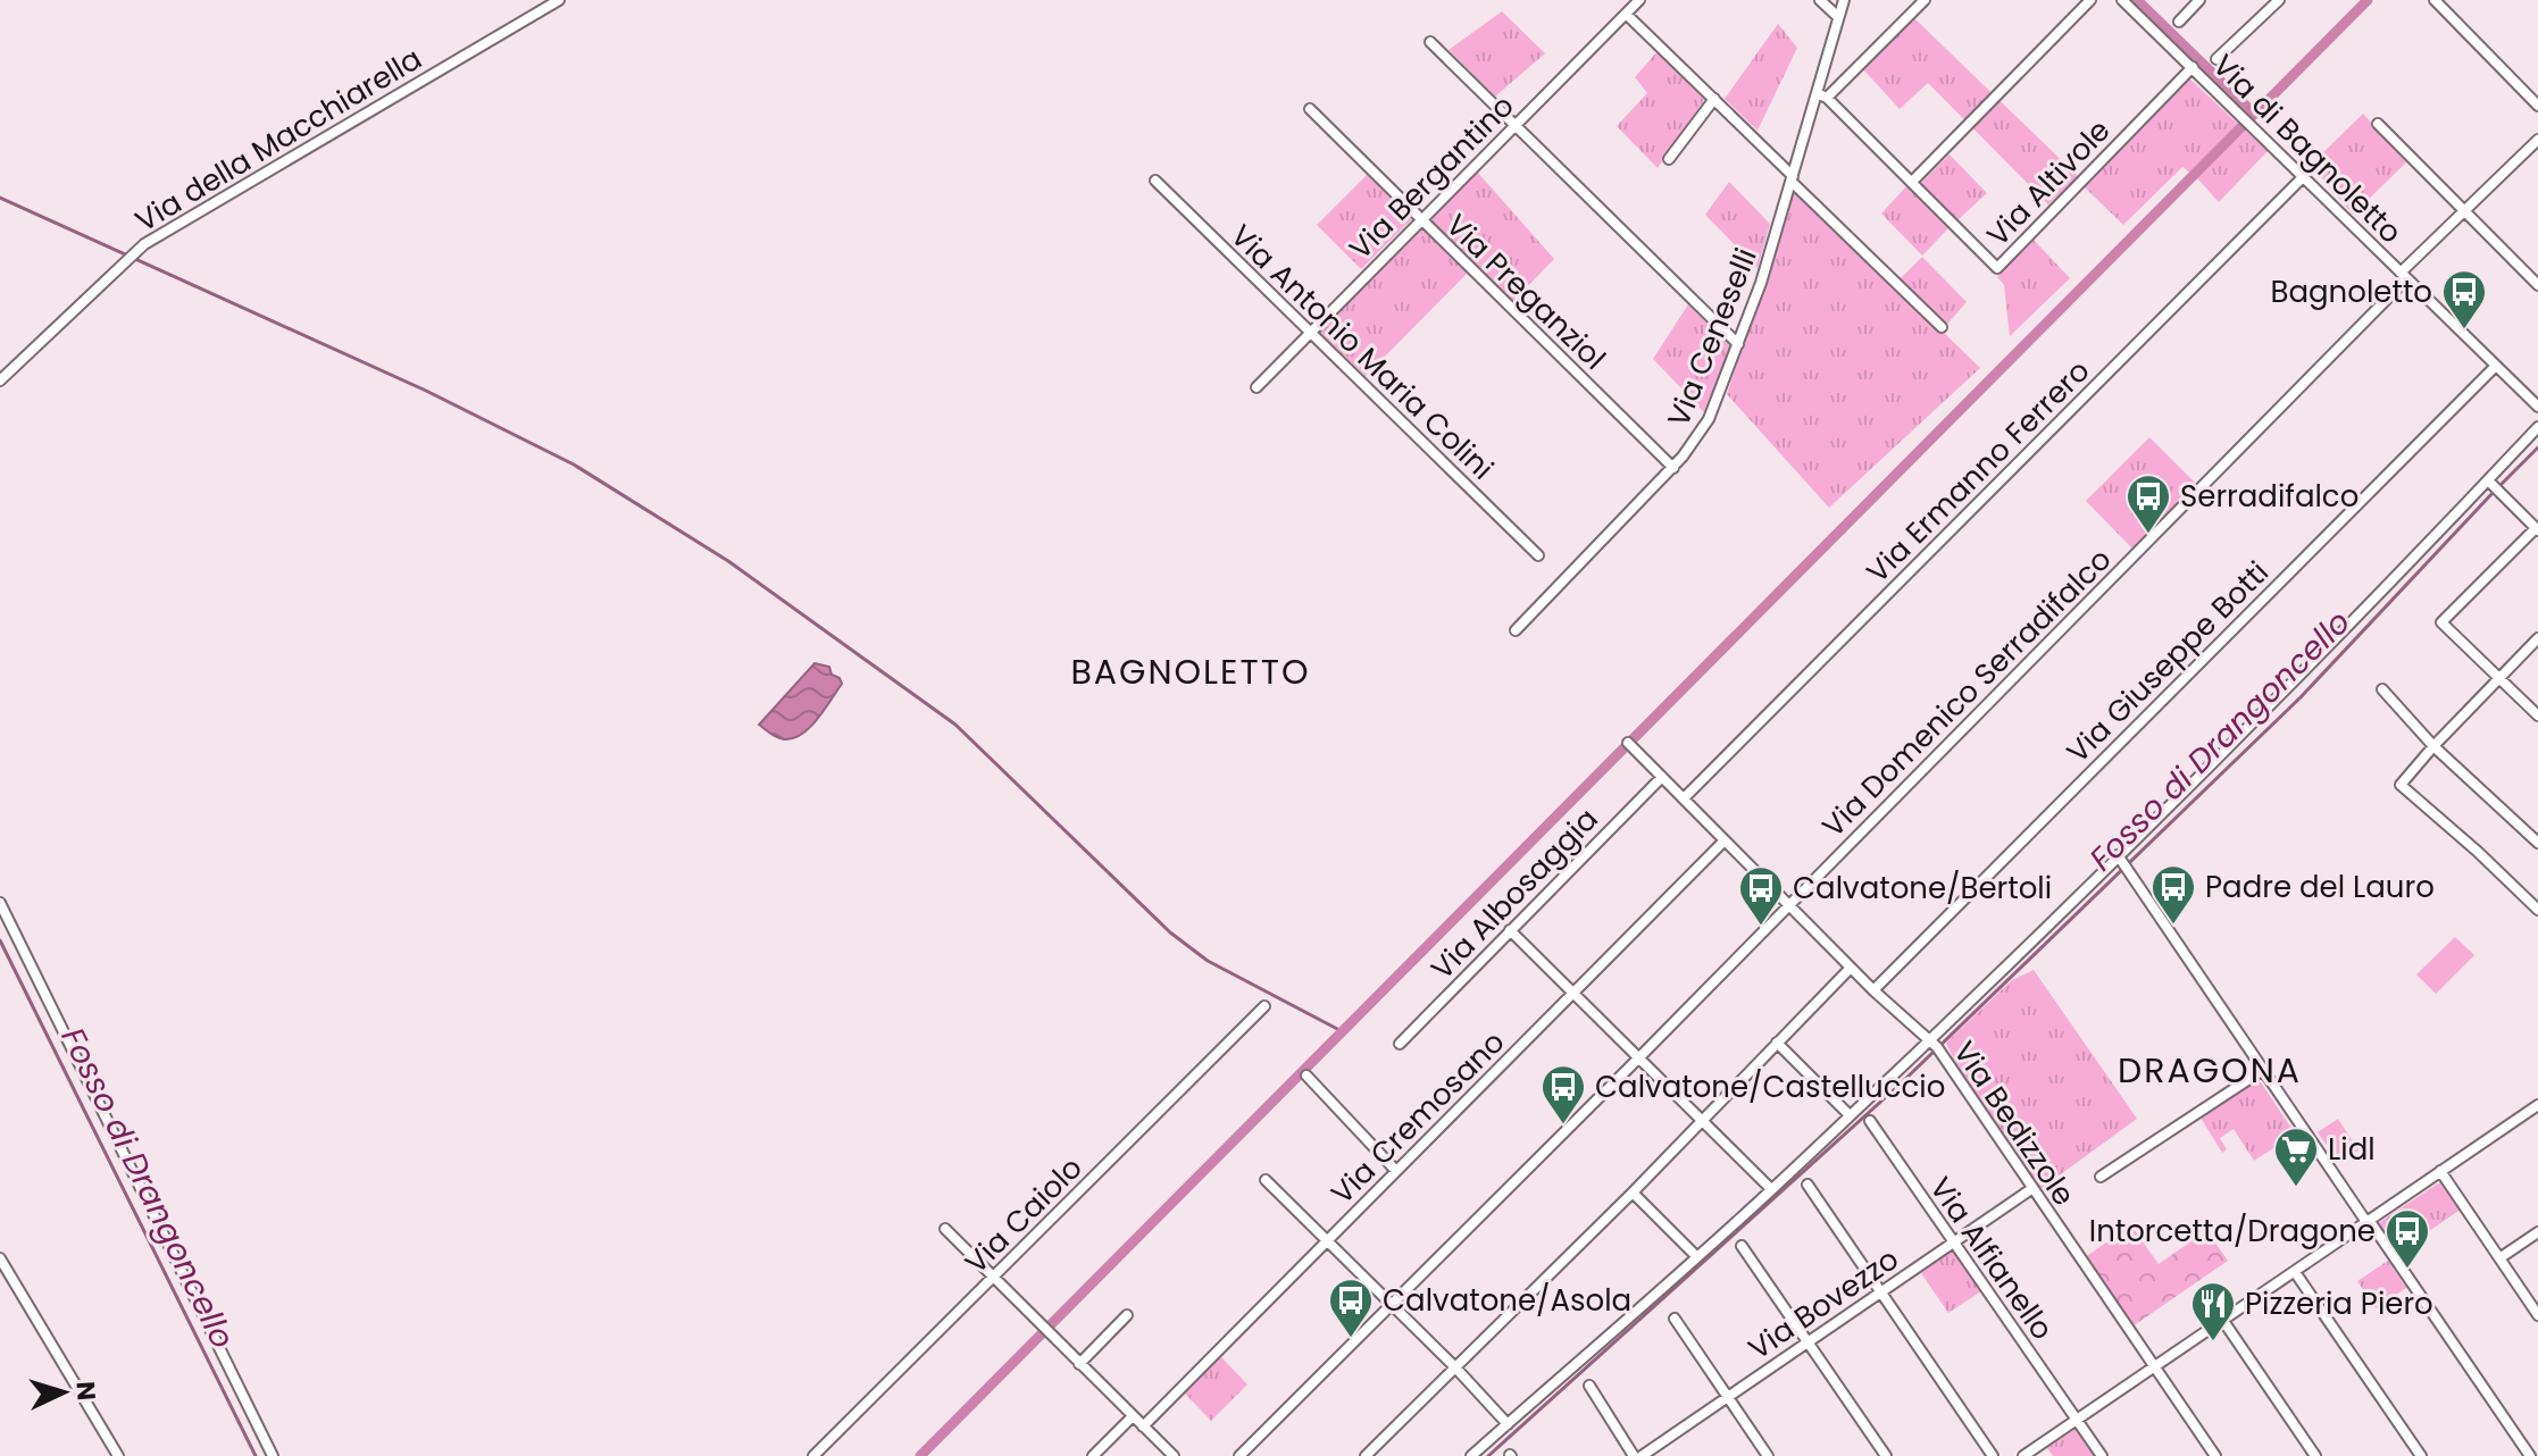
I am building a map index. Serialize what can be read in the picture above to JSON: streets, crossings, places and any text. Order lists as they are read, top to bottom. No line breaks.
{"streets":{"street":["Via della Macchiarella","Via di Bagnoletto","Via Bergantino","Via Altivole","Via Preganziol","Via Ceneselli","Via Antonio Maria Colini","Via Ermanno Ferrero","Via Giuseppe Botti","Via Domenico Serradifalco","Via Albosaggia","Via Cremosano","Via Bedizzole","Via Caiolo","Via Alfianello","Via Bovezzo"]},"crossings":[["Via di Bagnoletto","Via Altivole"],["Via di Bagnoletto","Via Ermanno Ferrero"],["Via di Bagnoletto","Via Giuseppe Botti"],["Via di Bagnoletto","Via Domenico Serradifalco"],["Via Bergantino","Via Preganziol"],["Via Bergantino","Via Antonio Maria Colini"],["Via Altivole","Via Ceneselli"],["Via Preganziol","Via Ceneselli"],["Via Ermanno Ferrero","Via Bedizzole"],["Via Giuseppe Botti","Via Bedizzole"],["Via Domenico Serradifalco","Via Bedizzole"],["Via Albosaggia","Via Bedizzole"],["Via Cremosano","Via Bedizzole"],["Via Bedizzole","Via Bovezzo"],["Via Alfianello","Via Bovezzo"]],"districts":["BAGNOLETTO","DRAGONA"],"water":["Fosso di Drangoncello"],"places":{"bus stop":["Bagnoletto","Serradifalco","Padre del Lauro","Calvatone/Bertoli","Calvatone/Castelluccio","Intorcetta/Dragone","Calvatone/Asola"],"supermarket":["Lidl"],"restaurant":["Pizzeria Piero"]},"north":"right"}
